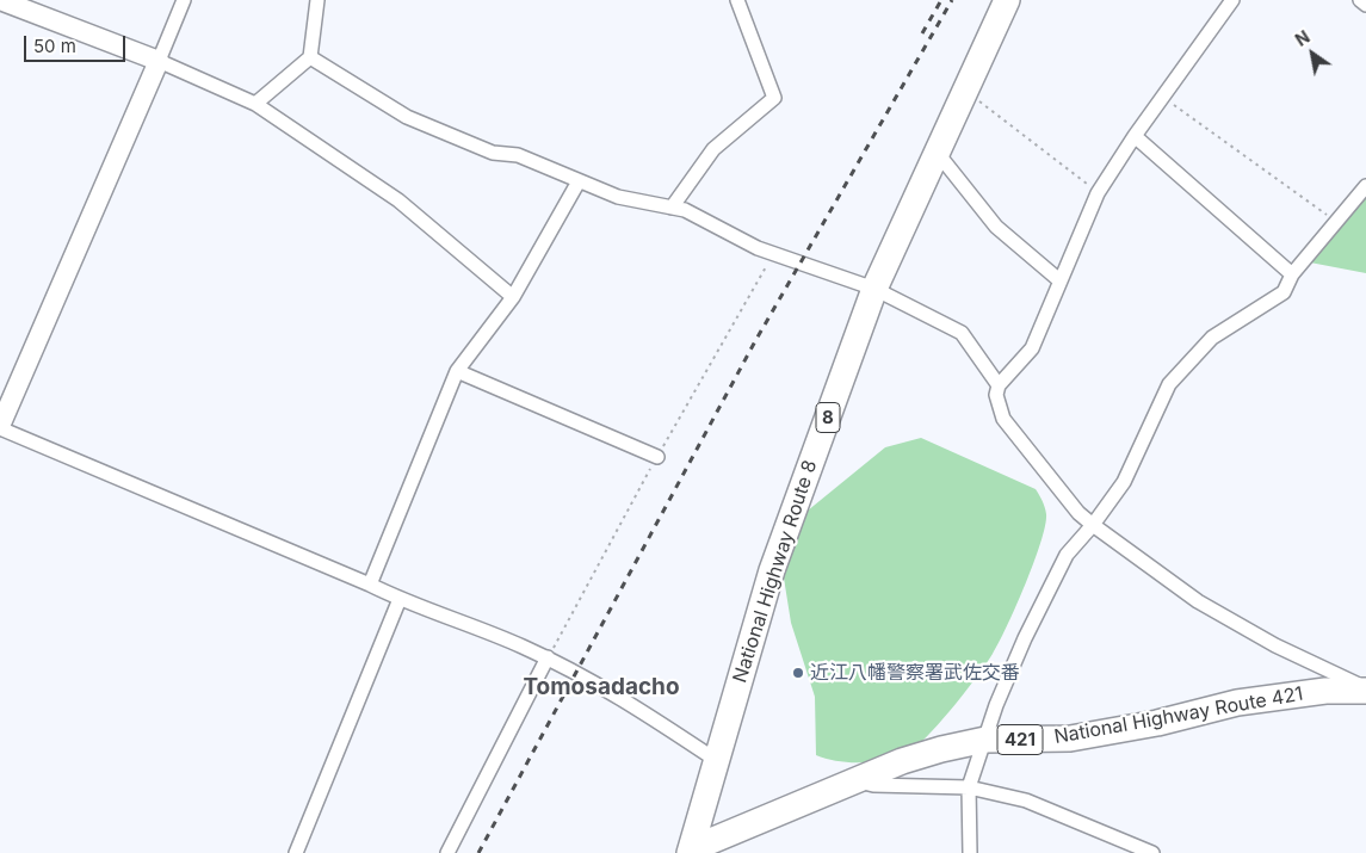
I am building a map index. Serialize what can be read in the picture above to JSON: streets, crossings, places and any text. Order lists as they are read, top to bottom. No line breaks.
{"streets":{"highway":["8","National Highway Route 8","National Highway Route 421","421"]},"crossings":[["National Highway Route 8","National Highway Route 421"]],"districts":["Tomosadacho"],"places":["近江八幡警察署武佐交番"],"scale_bar":"50 m","north":"top left"}
